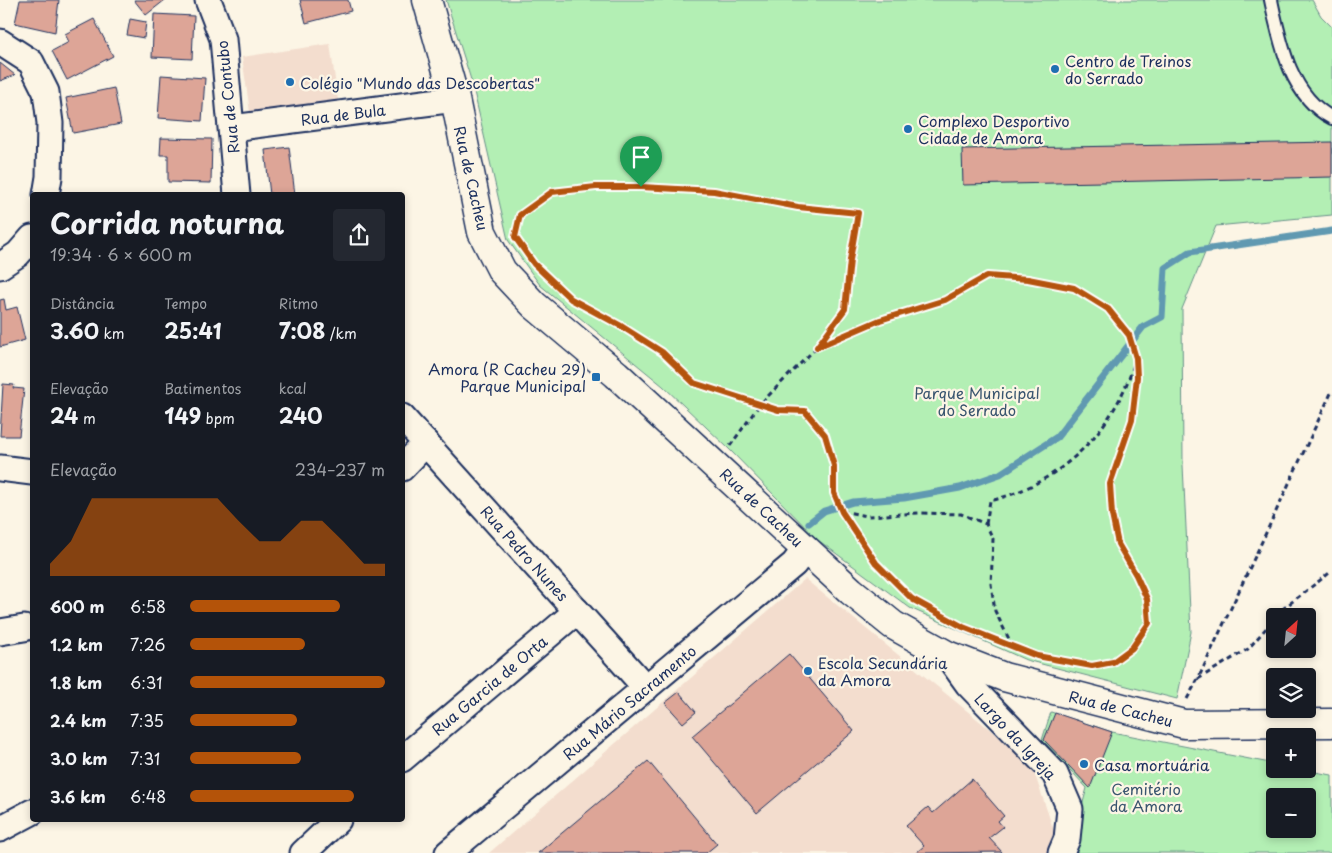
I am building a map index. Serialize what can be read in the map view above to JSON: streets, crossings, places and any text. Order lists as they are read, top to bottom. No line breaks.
{"streets":{"main road":["Rua de Cacheu"],"street":["Rua de Contubo","Rua de Bula","Rua Pedro Nunes","Rua Garcia de Orta","Rua Mário Sacramento","Largo da Igreja"]},"crossings":[["Rua de Contubo","Rua de Bula"],["Rua de Bula","Rua de Cacheu"],["Rua de Cacheu","Rua Mário Sacramento"],["Rua de Cacheu","Largo da Igreja"],["Rua Pedro Nunes","Rua Garcia de Orta"],["Rua Pedro Nunes","Rua Mário Sacramento"]],"parks":["Parque Municipal do Serrado","Cemitério da Amora"],"places":{"other":["Centro de Treinos do Serrado","Colégio \"Mundo das Descobertas\"","Complexo Desportivo Cidade de Amora","Escola Secundária da Amora","Casa mortuária"],"transit":["Amora (R Cacheu 29) Parque Municipal"]},"north":"top right","page":{"heading":["Corrida noturna","19:34 · 6 × 600 m"],"stats":[["Distância","3.60 km"],["Tempo","25:41"],["Ritmo","7:08 /km"],["Elevação","24 m"],["Batimentos","149 bpm"],["kcal","240"]],"chart":["Elevação","234–237 m"],"list":[{"name":"600 m","note":"6:58"},{"name":"1.2 km","note":"7:26"},{"name":"1.8 km","note":"6:31"},{"name":"2.4 km","note":"7:35"},{"name":"3.0 km","note":"7:31"},{"name":"3.6 km","note":"6:48"}],"map_buttons":["+","−"]}}
